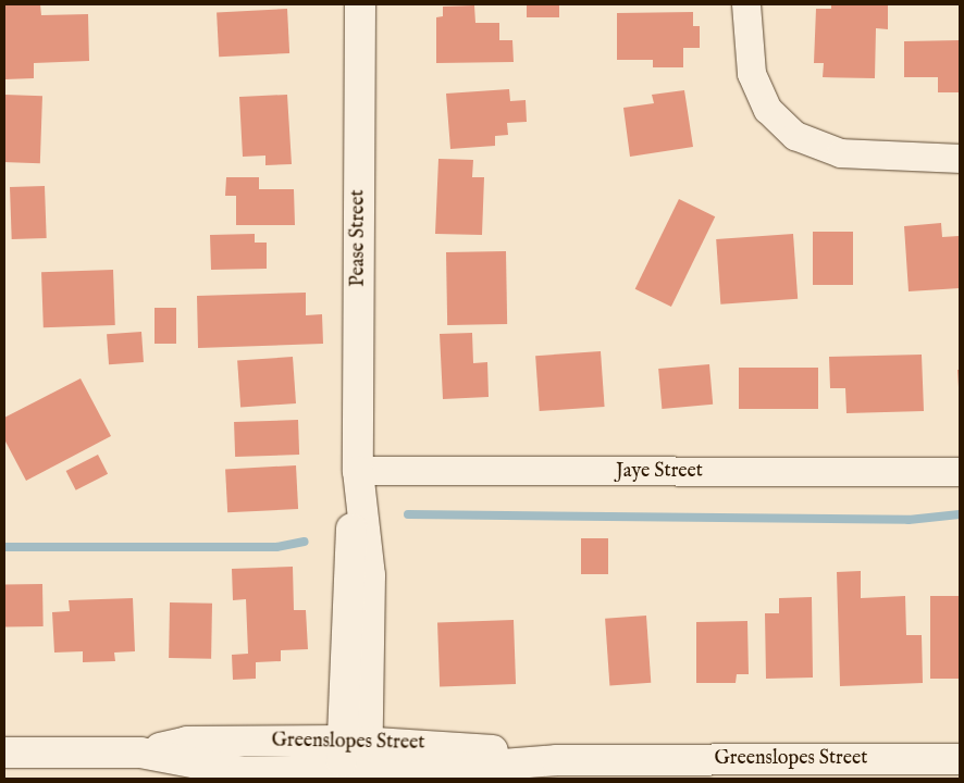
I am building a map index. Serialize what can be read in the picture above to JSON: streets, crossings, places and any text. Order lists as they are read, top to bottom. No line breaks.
{"streets":{"street":["Pease Street","Jaye Street","Greenslopes Street"]},"crossings":[["Pease Street","Jaye Street"],["Pease Street","Greenslopes Street"]]}
